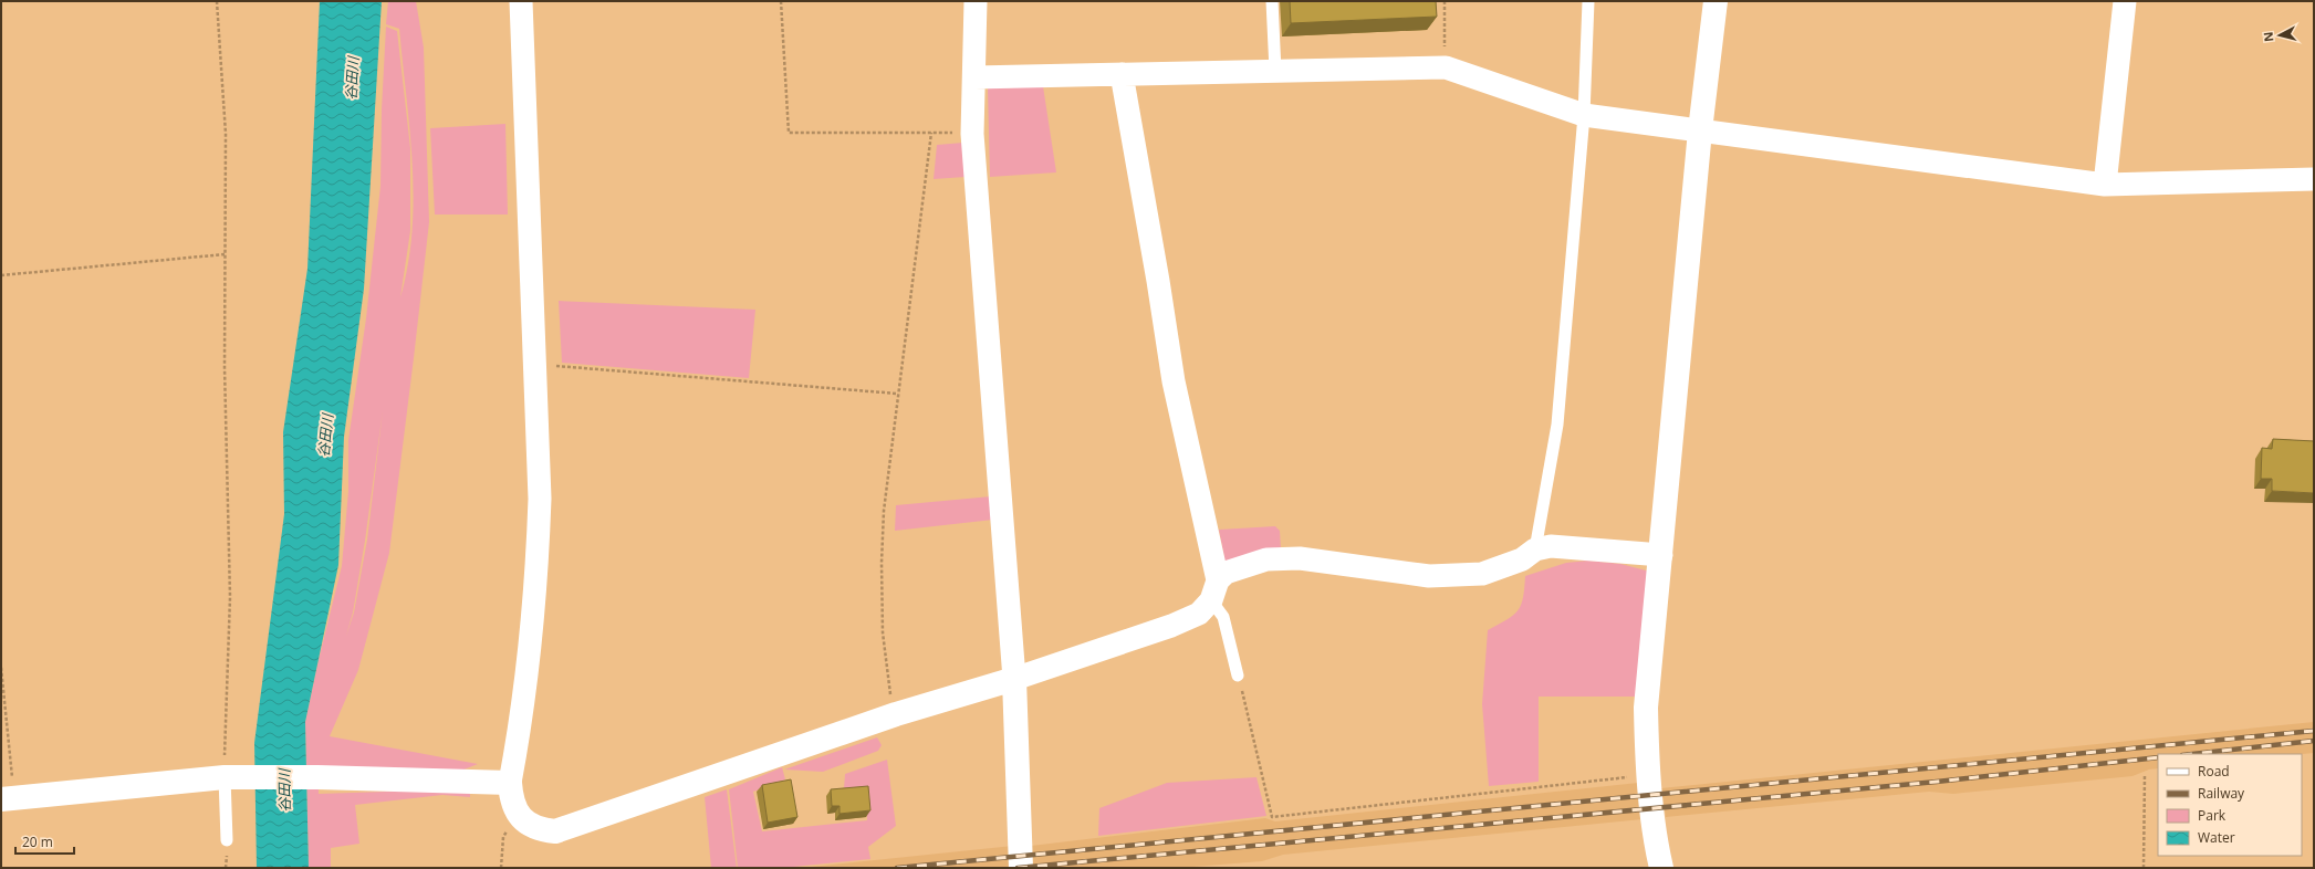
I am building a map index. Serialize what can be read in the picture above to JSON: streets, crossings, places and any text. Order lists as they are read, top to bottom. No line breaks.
{"water":["谷田川"],"legend":["Road","Railway","Park","Water"],"scale_bar":"20 m","north":"left"}
